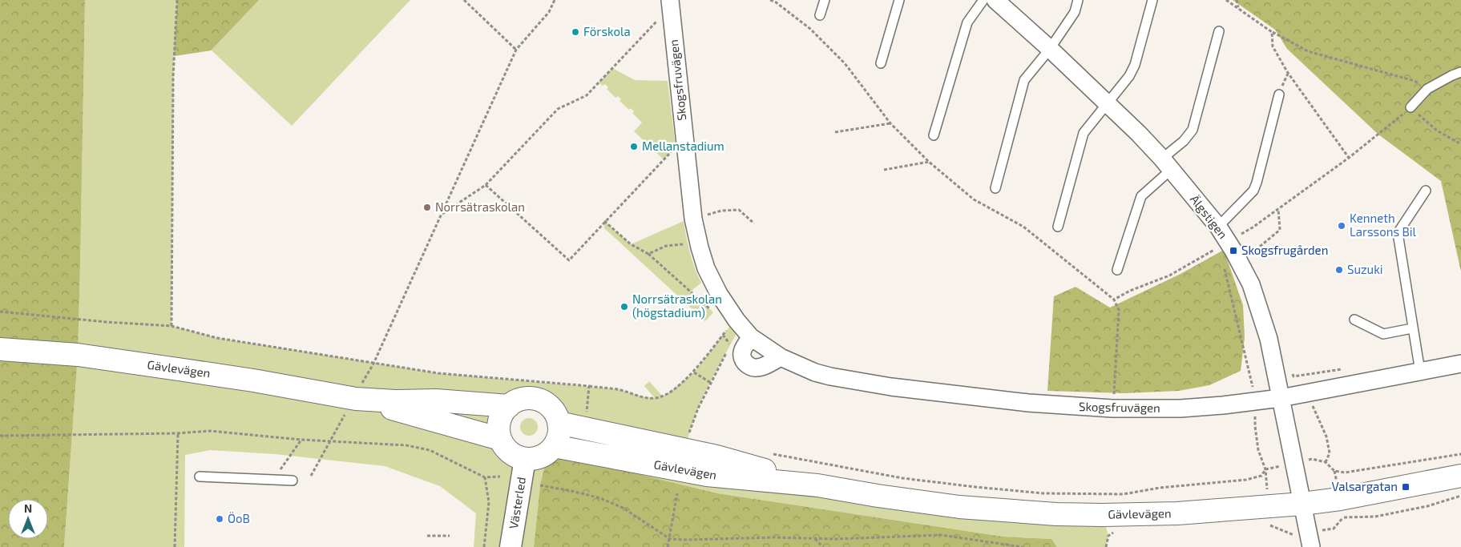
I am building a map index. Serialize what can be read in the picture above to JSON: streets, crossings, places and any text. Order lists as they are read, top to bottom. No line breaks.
{"streets":{"main road":["Gävlevägen"],"street":["Skogsfruvägen","Älgstigen","Västerled"]},"crossings":[["Skogsfruvägen","Älgstigen"],["Älgstigen","Gävlevägen"],["Gävlevägen","Västerled"]],"places":{"other":["Förskola","Mellanstadium","Norrsätraskolan","Kenneth Larssons Bil","Suzuki","Norrsätraskolan (högstadium)","ÖoB"],"transit":["Skogsfrugården","Valsargatan"]},"north":"top"}
